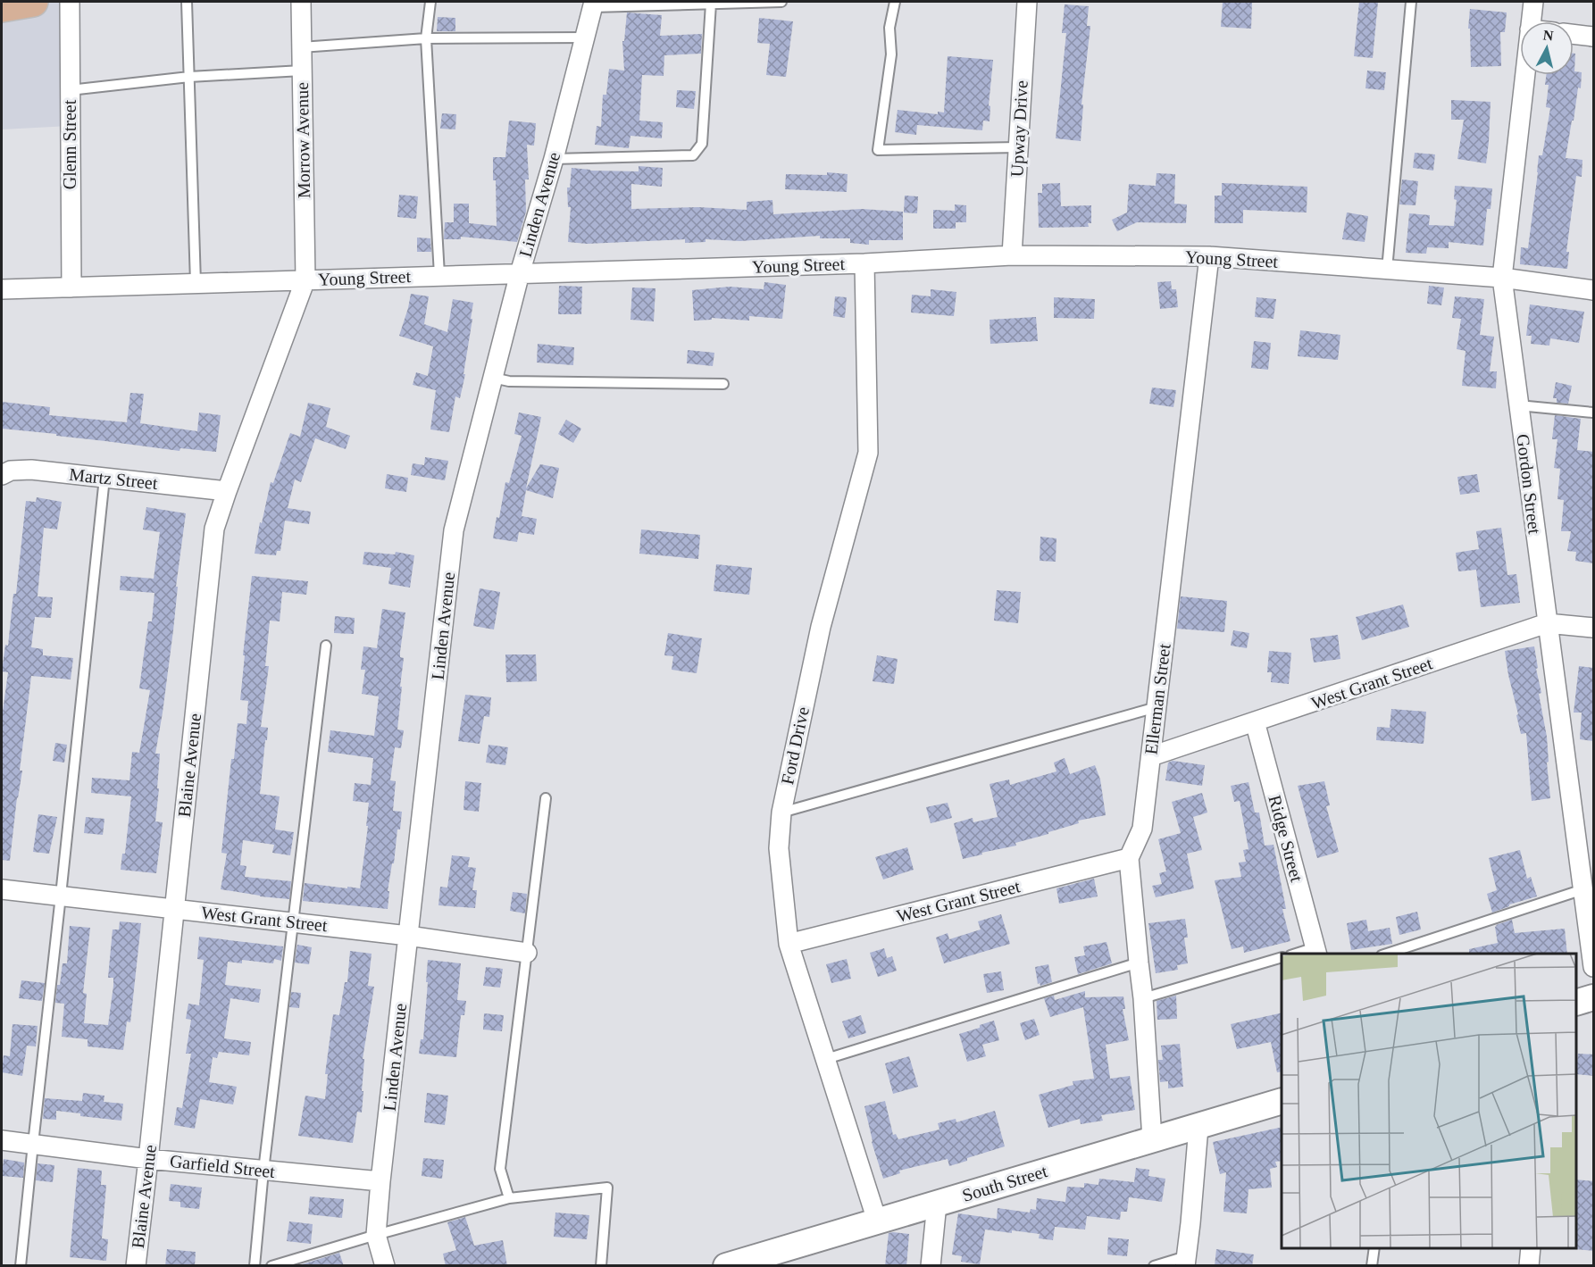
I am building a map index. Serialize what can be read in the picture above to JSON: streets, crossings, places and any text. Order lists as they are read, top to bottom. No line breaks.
{"streets":{"street":["Upway Drive","Morrow Avenue","Glenn Street","Linden Avenue","Young Street","Martz Street","Gordon Street","West Grant Street","Ellerman Street","Ford Drive","Blaine Avenue","Ridge Street","Garfield Street","South Street"]},"crossings":[["Upway Drive","Young Street"],["Morrow Avenue","Young Street"],["Morrow Avenue","Blaine Avenue"],["Glenn Street","Young Street"],["Linden Avenue","Young Street"],["Linden Avenue","West Grant Street"],["Linden Avenue","Garfield Street"],["Young Street","Gordon Street"],["Young Street","Ellerman Street"],["Young Street","Ford Drive"],["Young Street","Blaine Avenue"],["Martz Street","Blaine Avenue"],["Gordon Street","West Grant Street"],["West Grant Street","Ellerman Street"],["West Grant Street","Ford Drive"],["West Grant Street","Blaine Avenue"],["West Grant Street","Ridge Street"],["Ford Drive","South Street"],["Blaine Avenue","Garfield Street"]],"north":"top"}
